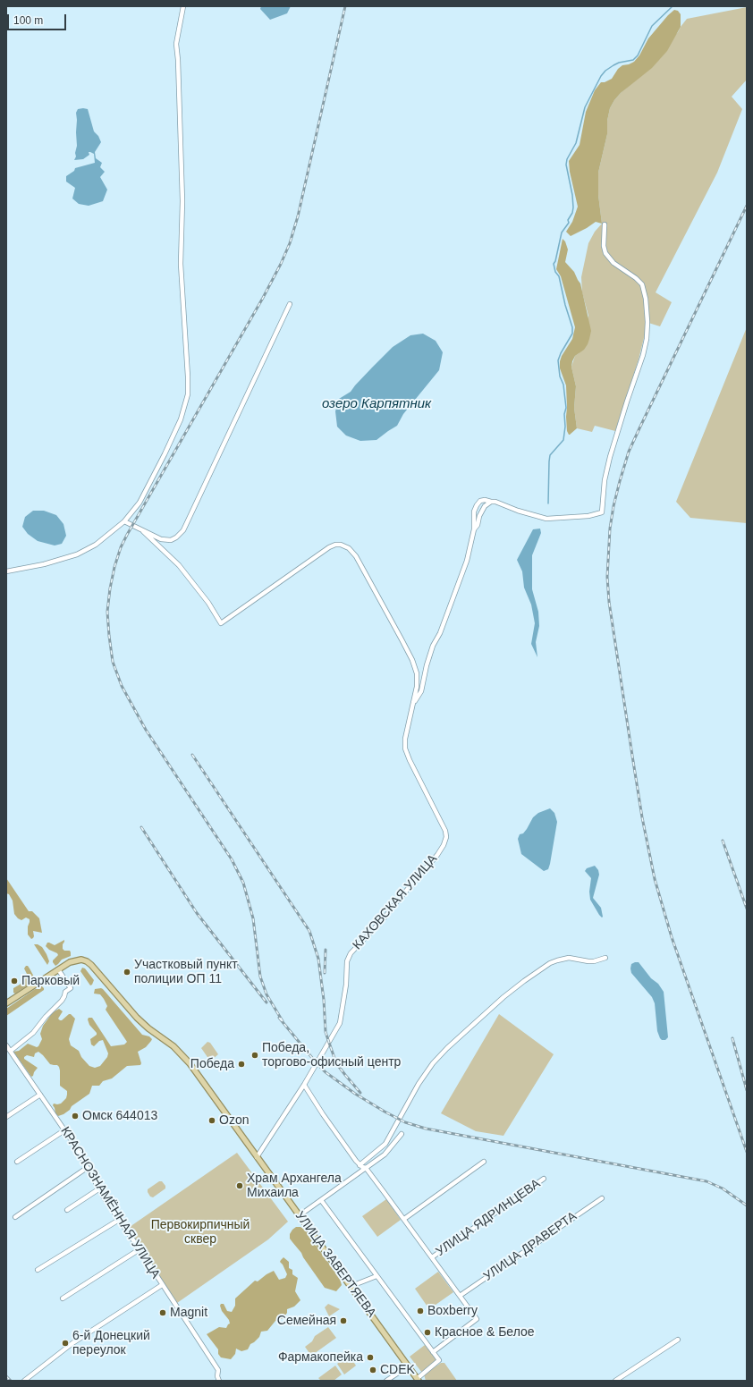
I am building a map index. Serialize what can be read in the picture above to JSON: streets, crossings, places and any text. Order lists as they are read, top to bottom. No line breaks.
{"streets":{"main road":["УЛИЦА ЗАВЕРТЯЕВА"],"street":["КАХОВСКАЯ УЛИЦА","КРАСНОЗНАМЁННАЯ УЛИЦА","УЛИЦА ЯДРИНЦЕВА","УЛИЦА ДРАВЕРТА"]},"crossings":[["КАХОВСКАЯ УЛИЦА","УЛИЦА ЗАВЕРТЯЕВА"]],"water":["озеро Карпятник"],"parks":["Первокирпичный сквер"],"places":["Участковый пункт полиции ОП 11","Парковый","Победа, торгово-офисный центр","Победа","Омск 644013","Ozon","Храм Архангела Михаила","Boxberry","Magnit","Семейная","Красное & Белое","6-й Донецкий переулок","Фармакопейка","CDEK"],"scale_bar":"100 m"}
